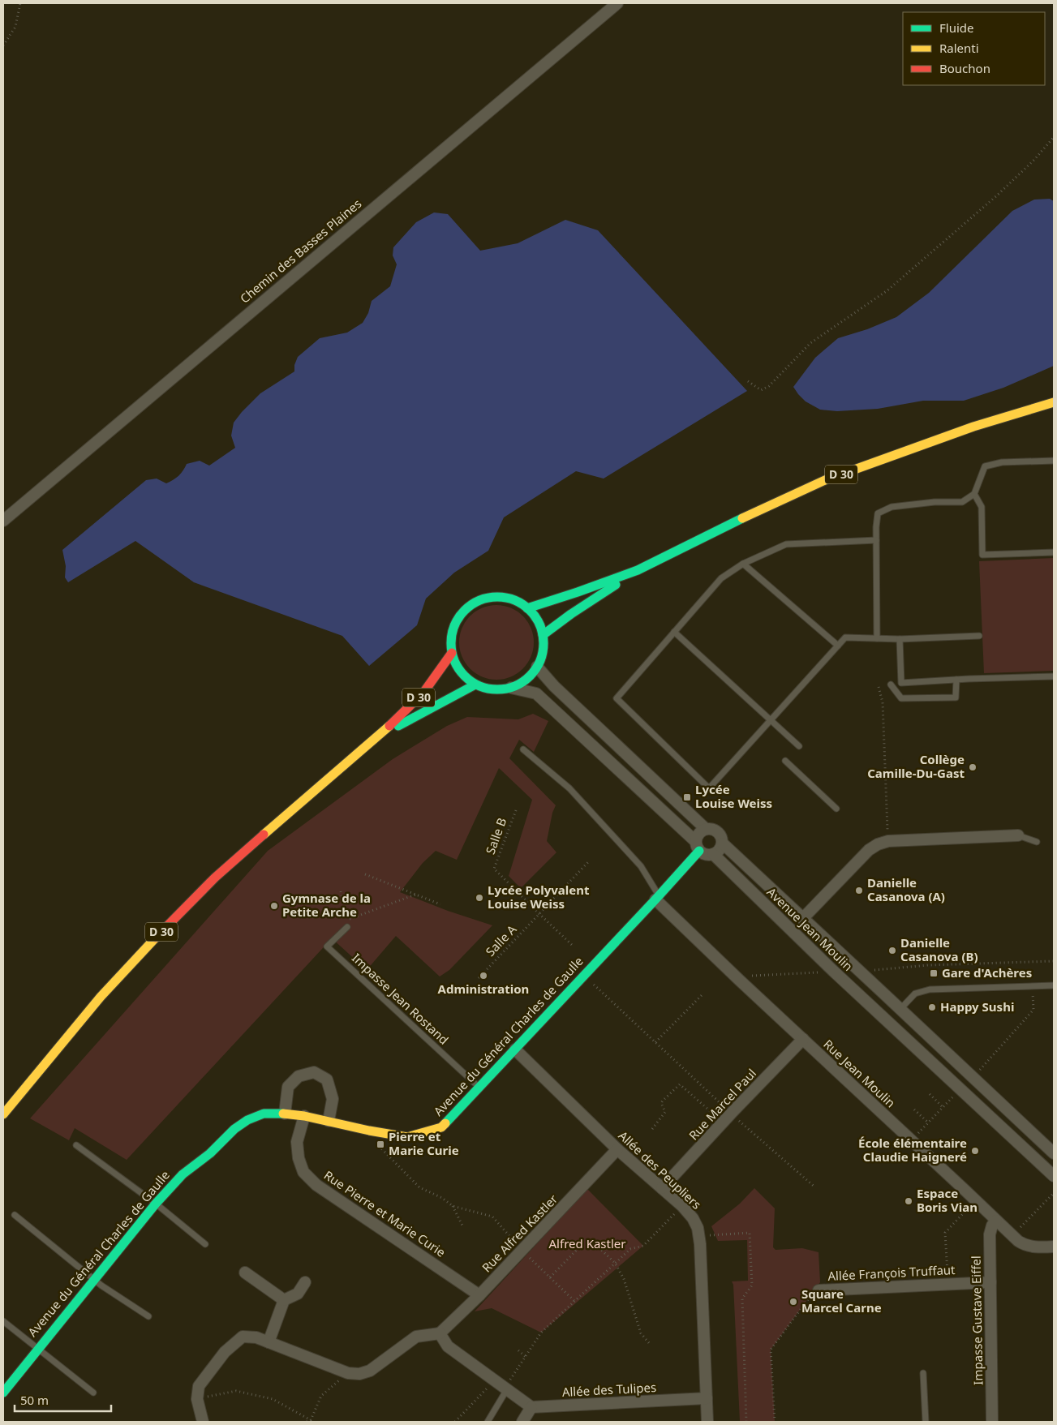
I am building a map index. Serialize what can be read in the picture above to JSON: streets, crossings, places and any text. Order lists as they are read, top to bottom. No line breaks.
{"streets":{"main road":["D 30","Avenue du Général Charles de Gaulle"],"street":["Chemin des Basses Plaines","Avenue Jean Moulin","Rue Jean Moulin","Rue Marcel Paul","Allée des Peupliers","Rue Pierre et Marie Curie","Rue Alfred Kastler","Allée François Truffaut","Impasse Gustave Eiffel","Allée des Tulipes"],"lane":["Impasse Jean Rostand"],"path":["Salle B","Salle A"]},"crossings":[["Salle B","Salle A"],["Avenue Jean Moulin","Avenue du Général Charles de Gaulle"],["Impasse Jean Rostand","Avenue du Général Charles de Gaulle"],["Avenue du Général Charles de Gaulle","Rue Jean Moulin"],["Avenue du Général Charles de Gaulle","Allée des Peupliers"],["Avenue du Général Charles de Gaulle","Rue Pierre et Marie Curie"],["Rue Jean Moulin","Rue Marcel Paul"],["Rue Jean Moulin","Impasse Gustave Eiffel"],["Rue Marcel Paul","Allée des Peupliers"],["Allée des Peupliers","Rue Alfred Kastler"],["Allée des Peupliers","Allée des Tulipes"],["Rue Pierre et Marie Curie","Rue Alfred Kastler"],["Allée François Truffaut","Impasse Gustave Eiffel"]],"parks":["Alfred Kastler"],"places":{"other":["Collège Camille-Du-Gast","Danielle Casanova (A)","Lycée Polyvalent Louise Weiss","Gymnase de la Petite Arche","Danielle Casanova (B)","Administration","Happy Sushi","École élémentaire Claudie Haigneré","Espace Boris Vian","Square Marcel Carne"],"transit":["Lycée Louise Weiss","Gare d'Achères","Pierre et Marie Curie"]},"legend":["Fluide","Ralenti","Bouchon"],"scale_bar":"50 m"}
